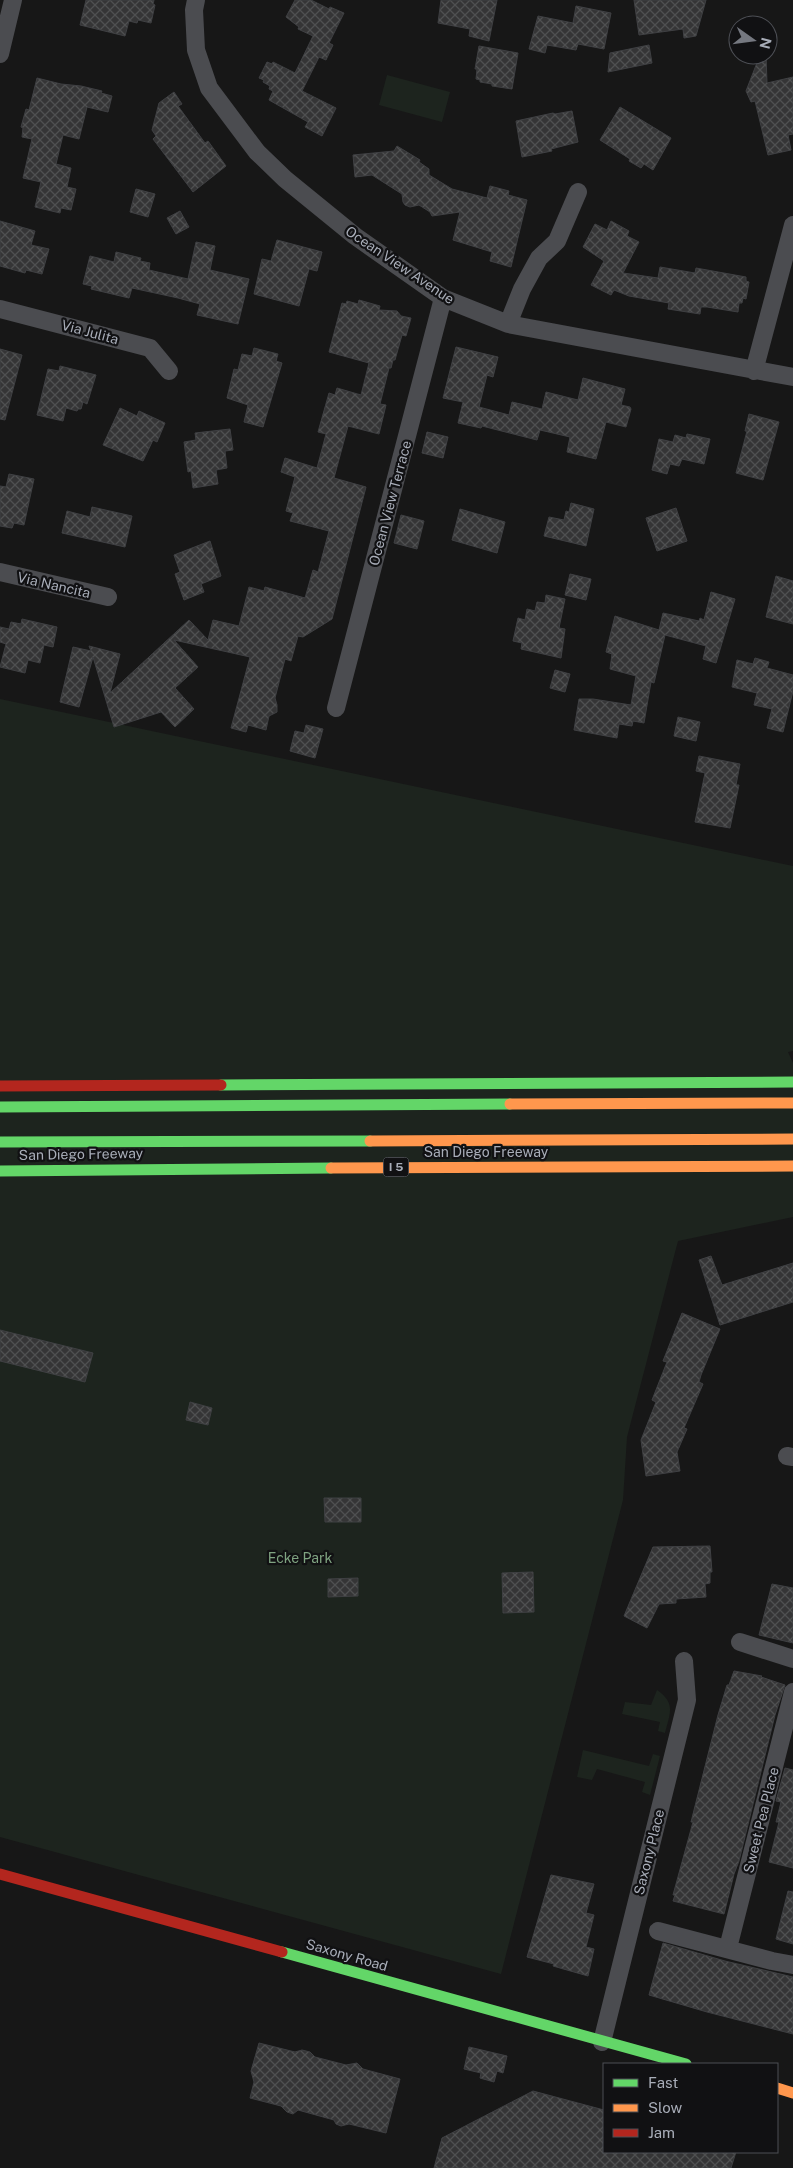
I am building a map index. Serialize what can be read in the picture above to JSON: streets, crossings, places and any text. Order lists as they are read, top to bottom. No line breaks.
{"streets":{"main road":["San Diego Freeway","I 5","Saxony Road"],"street":["Ocean View Avenue","Via Julita","Ocean View Terrace","Via Nancita","Sweet Pea Place","Saxony Place"]},"crossings":[["Ocean View Avenue","Ocean View Terrace"],["Saxony Place","Saxony Road"]],"parks":["Ecke Park"],"legend":["Fast","Slow","Jam"],"north":"right"}
